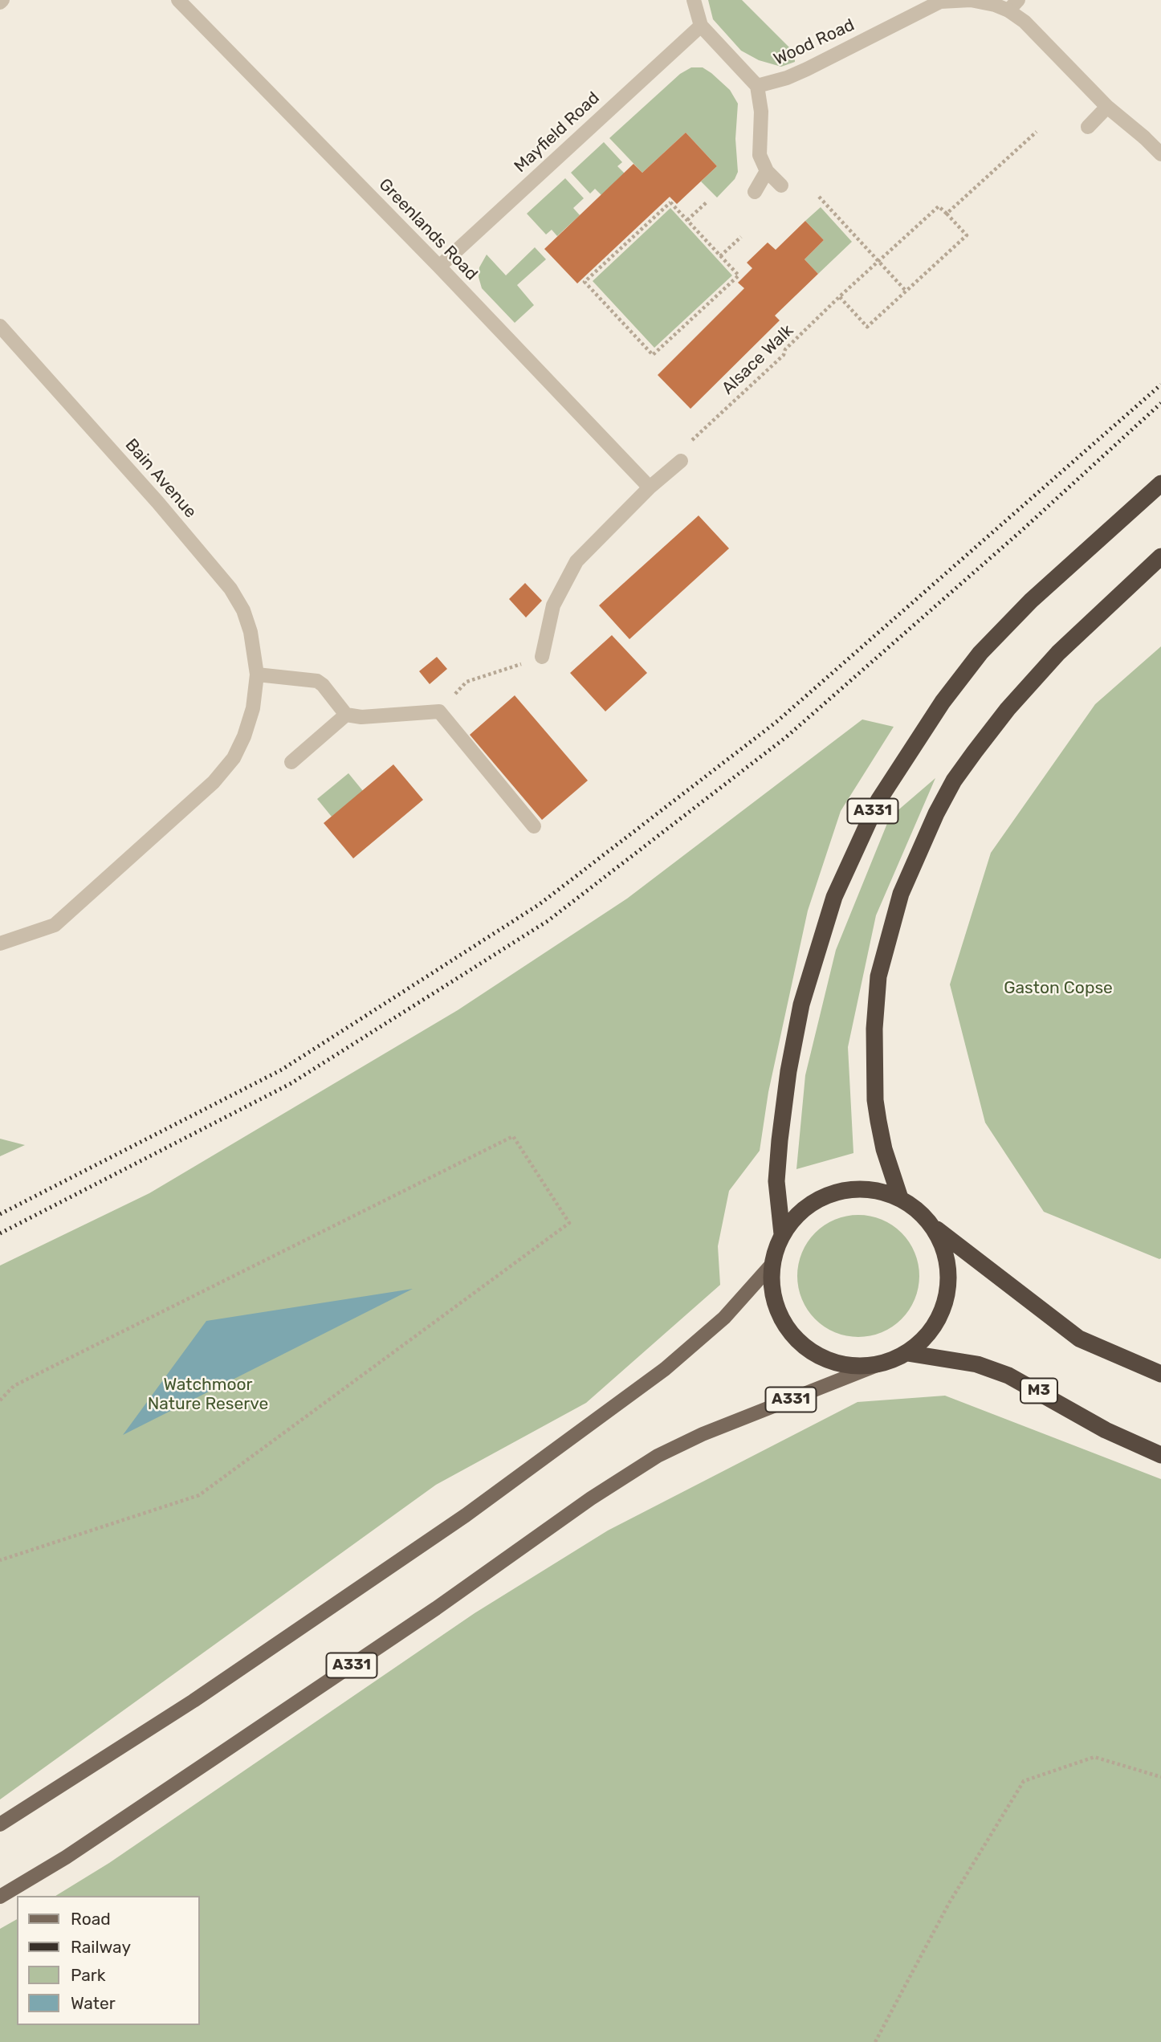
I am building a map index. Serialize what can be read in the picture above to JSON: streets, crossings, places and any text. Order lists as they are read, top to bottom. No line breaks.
{"streets":{"highway":["A331","M3"],"street":["Wood Road","Mayfield Road","Greenlands Road","Bain Avenue"],"path":["Alsace Walk"]},"crossings":[["Mayfield Road","Greenlands Road"],["A331","M3"]],"parks":["Gaston Copse","Watchmoor Nature Reserve"],"legend":["Road","Railway","Park","Water"]}
